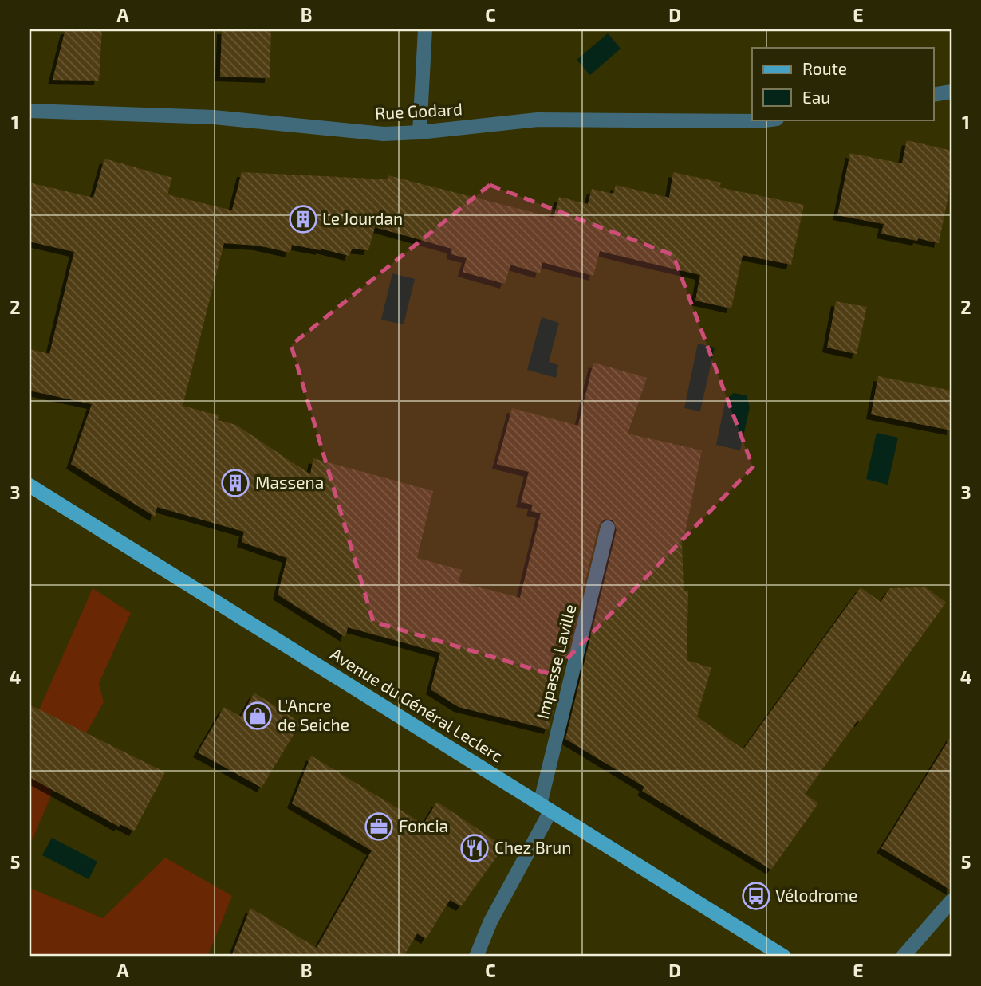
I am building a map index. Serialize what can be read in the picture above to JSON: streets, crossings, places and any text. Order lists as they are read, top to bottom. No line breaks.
{"streets":{"main road":["Avenue du Général Leclerc"],"street":["Rue Godard","Impasse Laville"]},"crossings":[["Impasse Laville","Avenue du Général Leclerc"]],"places":{"building":["Le Jourdan","Massena"],"shop":["L'Ancre de Seiche"],"office":["Foncia"],"restaurant":["Chez Brun"],"bus stop":["Vélodrome"]},"legend":["Route","Eau"],"grid":{"columns":["A","B","C","D","E"],"rows":["1","2","3","4","5"]}}
